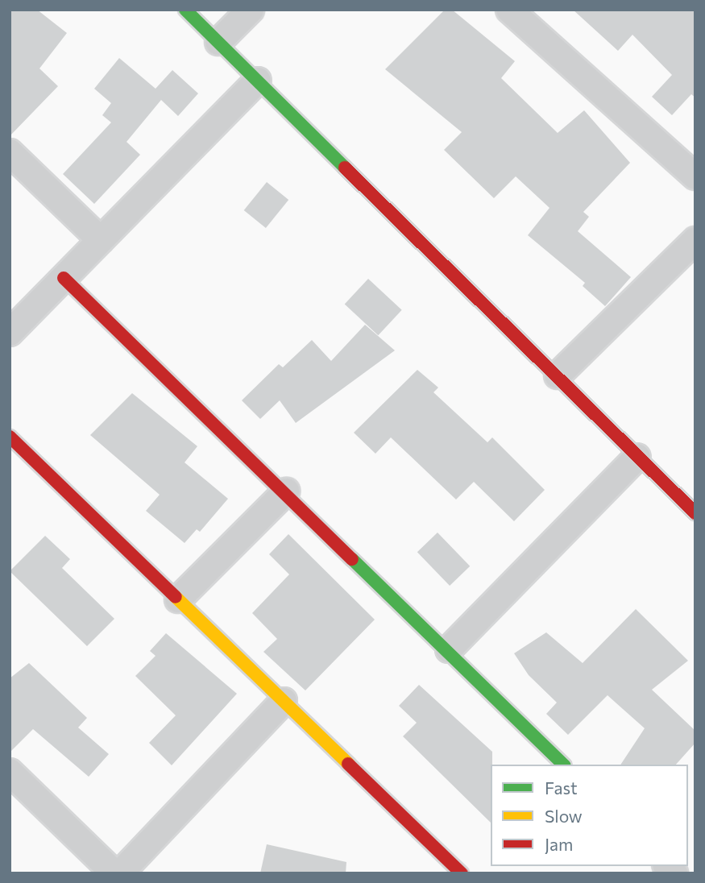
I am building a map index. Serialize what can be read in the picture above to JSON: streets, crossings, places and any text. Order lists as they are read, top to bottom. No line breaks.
{"legend":["Fast","Slow","Jam"]}
